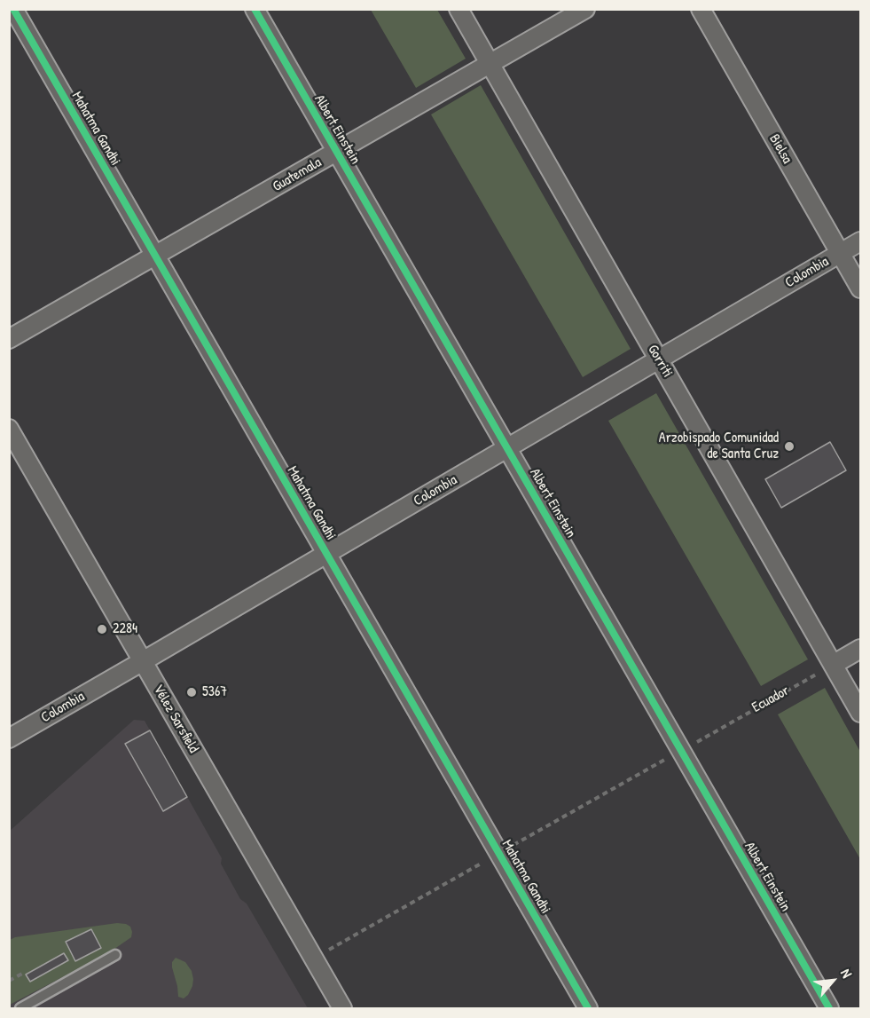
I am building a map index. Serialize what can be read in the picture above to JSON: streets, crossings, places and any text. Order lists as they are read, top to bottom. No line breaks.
{"streets":{"street":["Mahatma Gandhi","Albert Einstein","Bielsa","Guatemala","Colombia","Gorriti","Vélez Sarsfield"],"path":["Ecuador"]},"crossings":[["Mahatma Gandhi","Guatemala"],["Mahatma Gandhi","Colombia"],["Albert Einstein","Guatemala"],["Albert Einstein","Colombia"],["Albert Einstein","Ecuador"],["Bielsa","Colombia"],["Guatemala","Gorriti"],["Colombia","Gorriti"],["Colombia","Vélez Sarsfield"],["Gorriti","Ecuador"]],"places":["Arzobispado Comunidad de Santa Cruz","2284","5367"],"north":"top right"}
